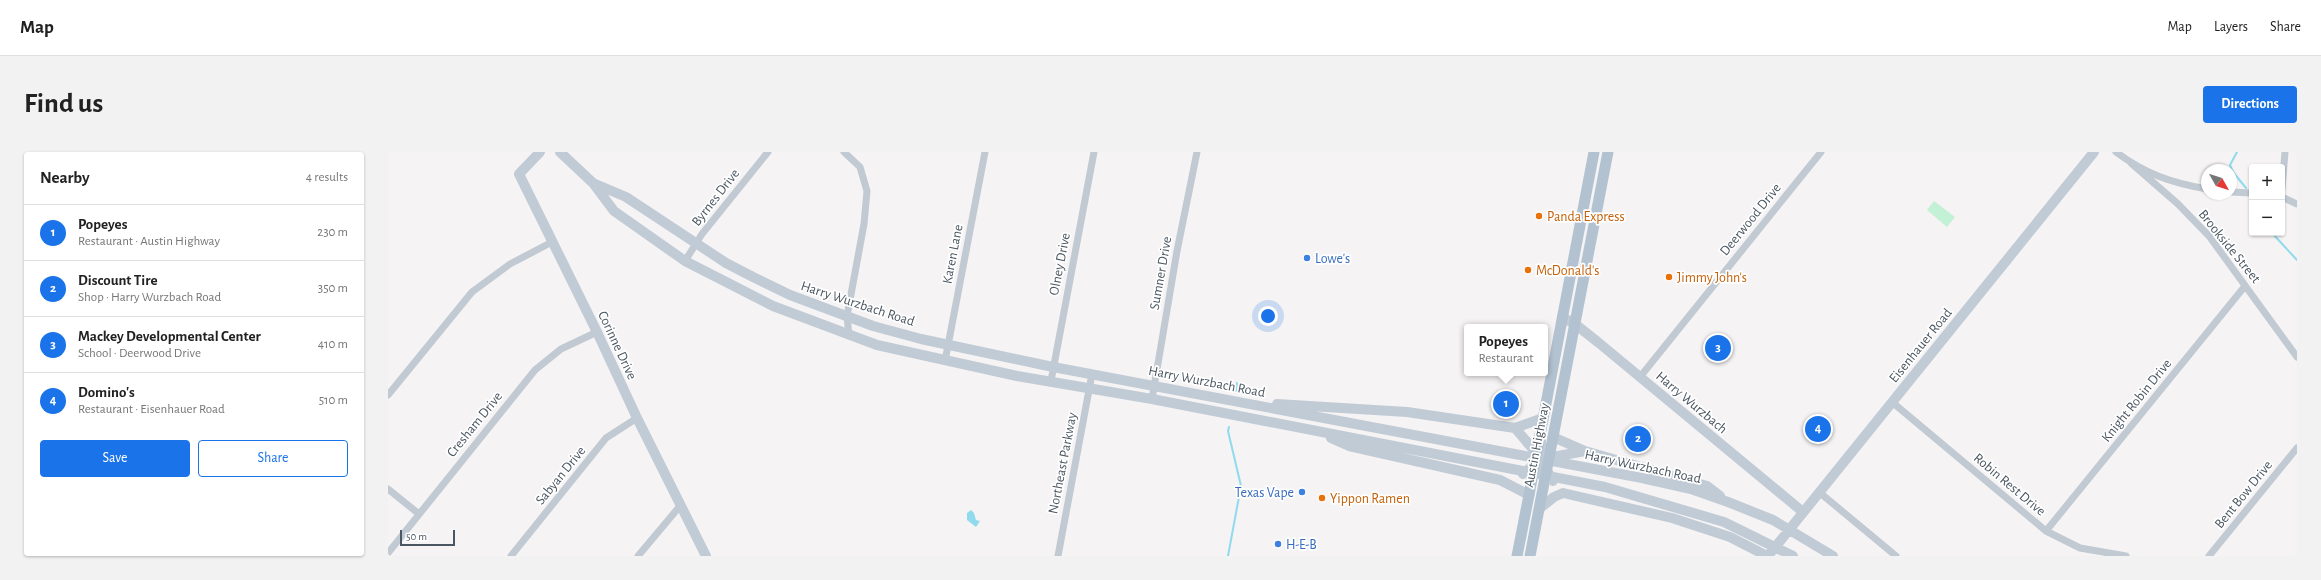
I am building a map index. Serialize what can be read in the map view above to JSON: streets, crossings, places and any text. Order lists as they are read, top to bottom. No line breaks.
{"streets":{"main road":["Harry Wurzbach Road","Corinne Drive","Eisenhauer Road","Harry Wurzbach","Austin Highway"],"street":["Byrnes Drive","Deerwood Drive","Brookside Street","Karen Lane","Olney Drive","Sumner Drive","Knight Robin Drive","Cresham Drive","Northeast Parkway","Sabyan Drive","Robin Rest Drive","Bent Bow Drive"]},"crossings":[["Byrnes Drive","Harry Wurzbach Road"],["Deerwood Drive","Harry Wurzbach"],["Brookside Street","Knight Robin Drive"],["Karen Lane","Harry Wurzbach Road"],["Olney Drive","Harry Wurzbach Road"],["Sumner Drive","Harry Wurzbach Road"],["Harry Wurzbach Road","Eisenhauer Road"],["Harry Wurzbach Road","Northeast Parkway"],["Corinne Drive","Cresham Drive"],["Corinne Drive","Sabyan Drive"],["Eisenhauer Road","Harry Wurzbach"],["Eisenhauer Road","Robin Rest Drive"],["Knight Robin Drive","Robin Rest Drive"],["Harry Wurzbach","Austin Highway"]],"places":["Panda Express","Lowe's","McDonald's","Jimmy John's","Texas Vape","Yippon Ramen","H-E-B"],"scale_bar":"50 m","north":"bottom right","page":{"header":"Map","nav":["Map","Layers","Share"],"buttons":["Directions",["Save","Share"]],"title":"Find us","heading":["Nearby","4 results"],"map_buttons":["+","−"],"list":[{"mark":"1","name":"Popeyes","note":"Restaurant · Austin Highway","value":"230 m"},{"mark":"2","name":"Discount Tire","note":"Shop · Harry Wurzbach Road","value":"350 m"},{"mark":"3","name":"Mackey Developmental Center","note":"School · Deerwood Drive","value":"410 m"},{"mark":"4","name":"Domino's","note":"Restaurant · Eisenhauer Road","value":"510 m"}],"popup":["Popeyes","Restaurant"],"pins":["3","1","4","2"],"scale":"50 m"}}
